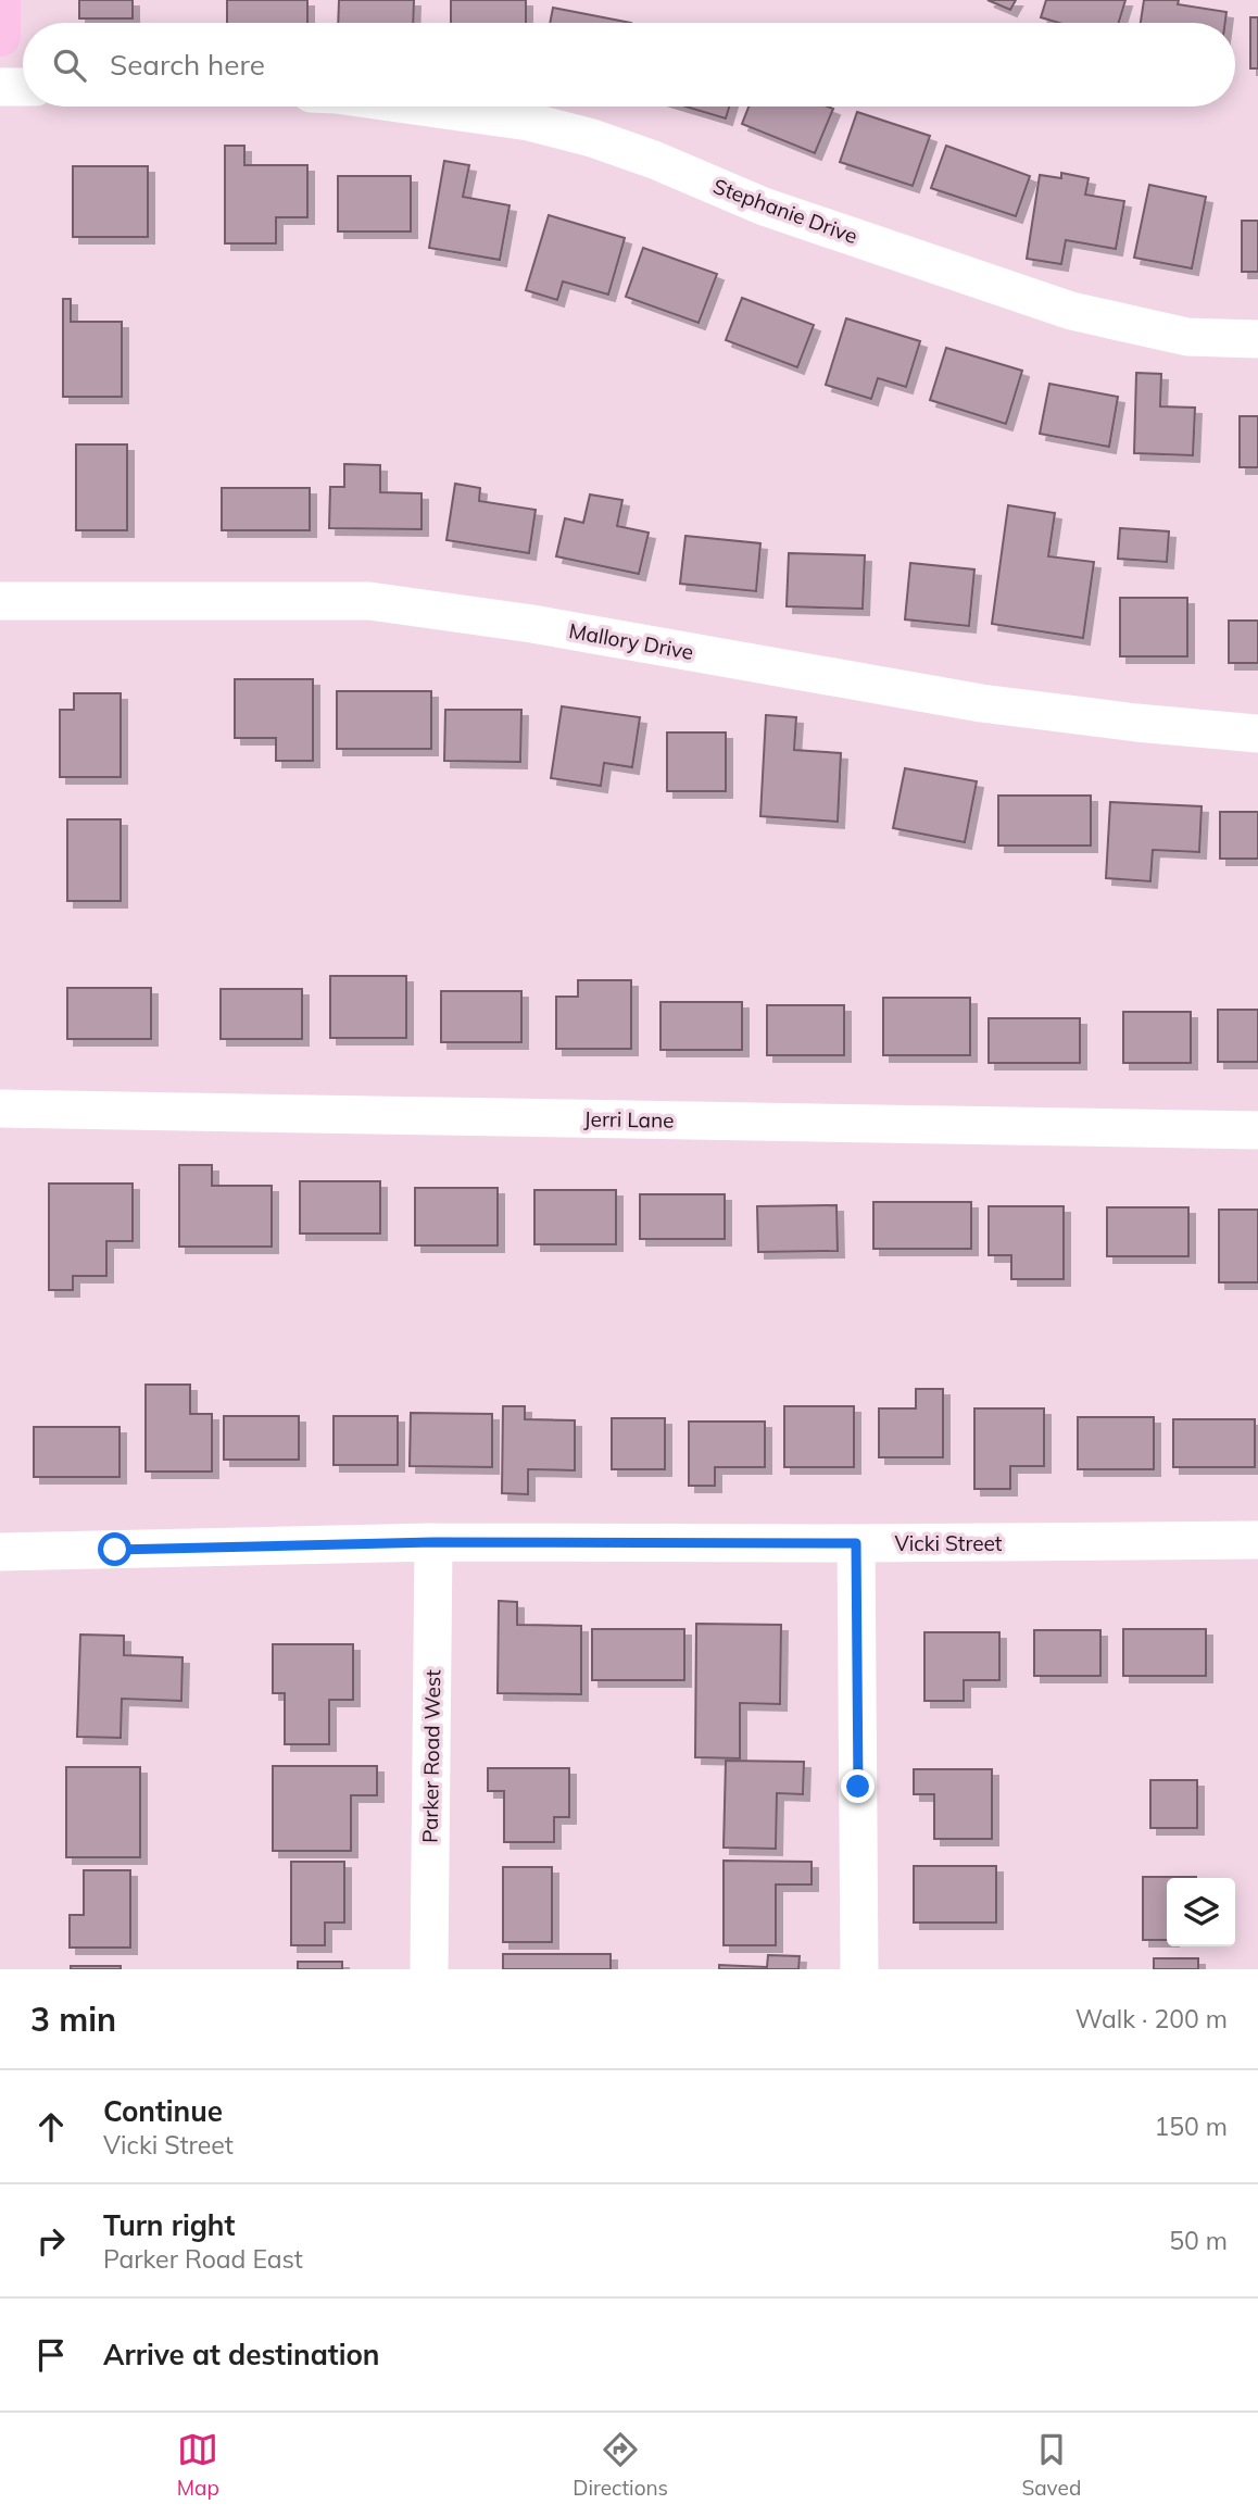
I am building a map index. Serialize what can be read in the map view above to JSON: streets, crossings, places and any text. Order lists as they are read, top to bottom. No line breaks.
{"streets":{"street":["Stephanie Drive","Mallory Drive","Jerri Lane","Vicki Street","Parker Road West"]},"crossings":[["Vicki Street","Parker Road West"]],"page":{"search":"Search here","heading":["3 min","Walk · 200 m"],"list":[["Continue","Vicki Street","150 m"],["Turn right","Parker Road East","50 m"],"Arrive at destination"],"nav":["Map","Directions","Saved"]}}
